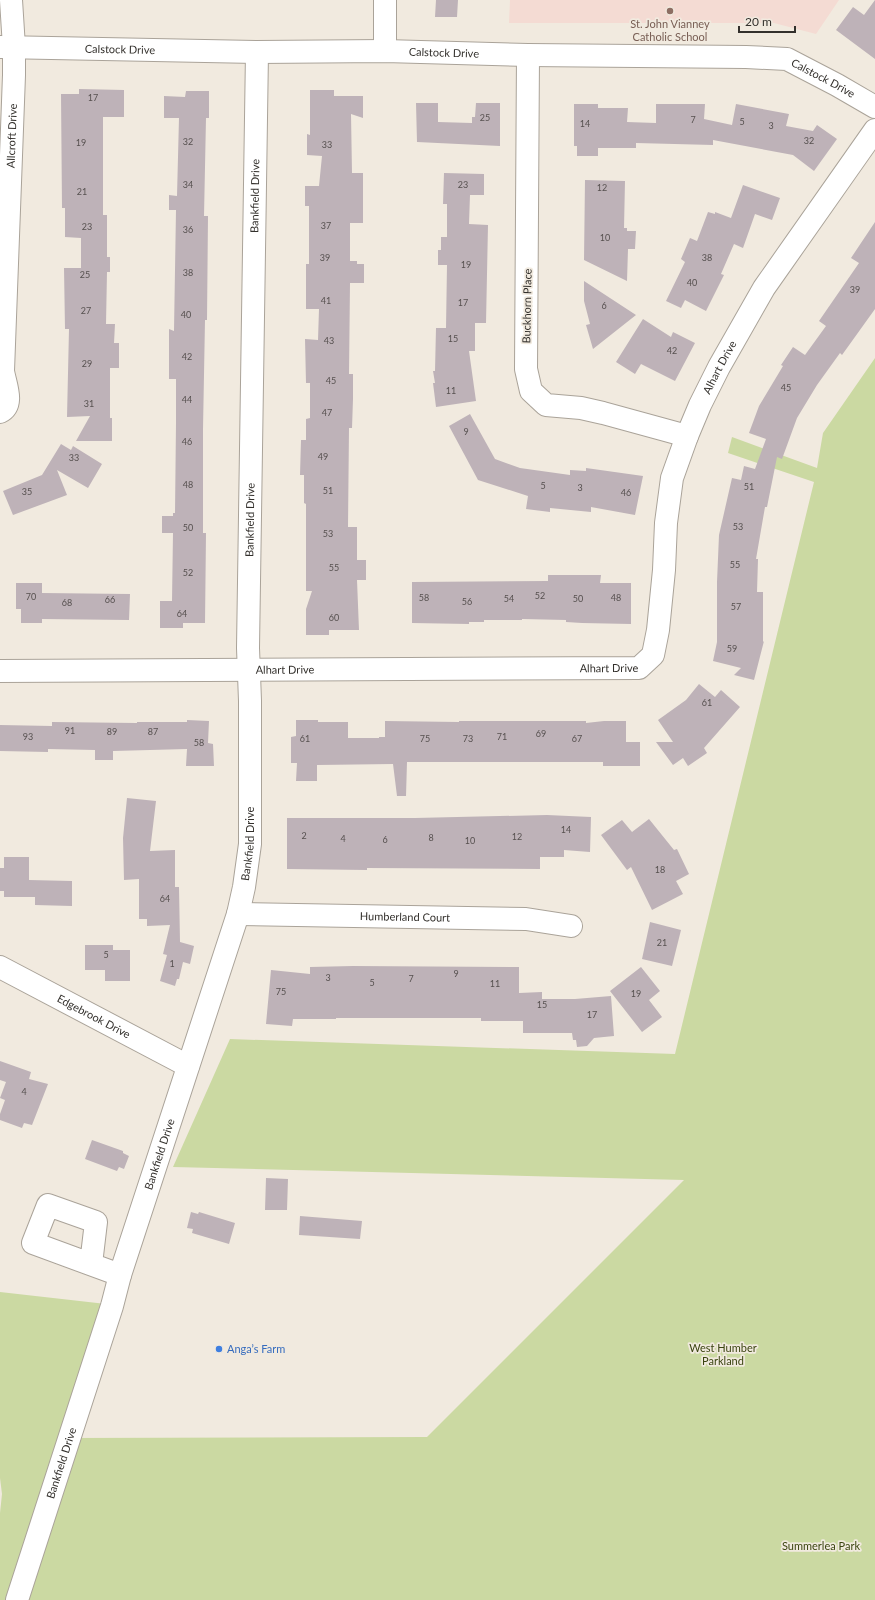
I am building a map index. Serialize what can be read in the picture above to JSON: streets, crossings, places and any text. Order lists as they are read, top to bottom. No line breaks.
{"streets":{"street":["Calstock Drive","Allcroft Drive","Bankfield Drive","Buckhorn Place","Alhart Drive","Humberland Court","Edgebrook Drive"]},"crossings":[["Calstock Drive","Allcroft Drive"],["Calstock Drive","Bankfield Drive"],["Calstock Drive","Buckhorn Place"],["Bankfield Drive","Alhart Drive"],["Bankfield Drive","Humberland Court"],["Bankfield Drive","Edgebrook Drive"],["Buckhorn Place","Alhart Drive"]],"parks":["West Humber Parkland","Summerlea Park"],"places":["St. John Vianney Catholic School","Anga’s Farm"],"house_numbers":["17","25","7","5","14","3","32","32","19","33","34","23","12","21","37","23","36","10","39","38","19","38","25","40","39","41","17","6","27","40","15","43","42","42","29","45","45","11","44","31","47","9","46","49","33","48","5","51","3","51","35","46","53","50","53","55","55","52","52","70","58","48","54","50","66","56","68","57","64","60","59","61","91","89","87","69","93","71","61","75","73","67","58","14","2","12","8","4","6","10","18","64","21","5","1","9","3","7","5","11","75","19","15","17","4"],"scale_bar":"20 m"}
